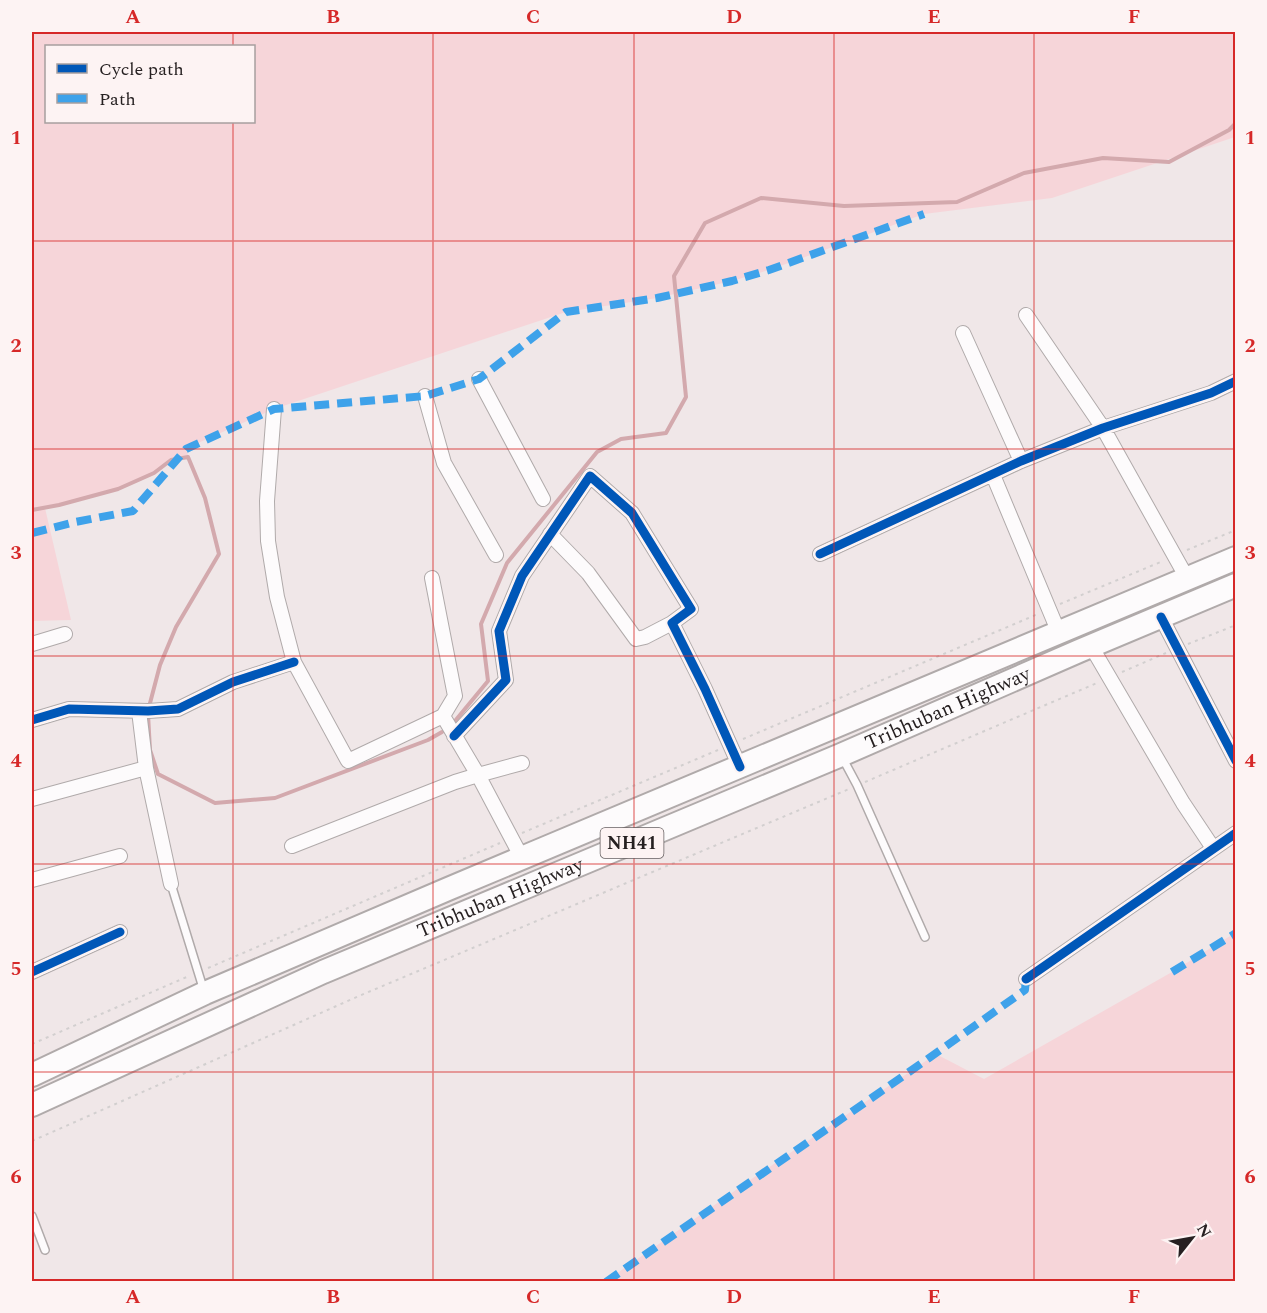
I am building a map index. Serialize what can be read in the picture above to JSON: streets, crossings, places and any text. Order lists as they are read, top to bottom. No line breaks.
{"streets":{"highway":["Tribhuban Highway","NH41"]},"legend":["Cycle path","Path"],"north":"top right","grid":{"columns":["A","B","C","D","E","F"],"rows":["1","2","3","4","5","6"]}}
